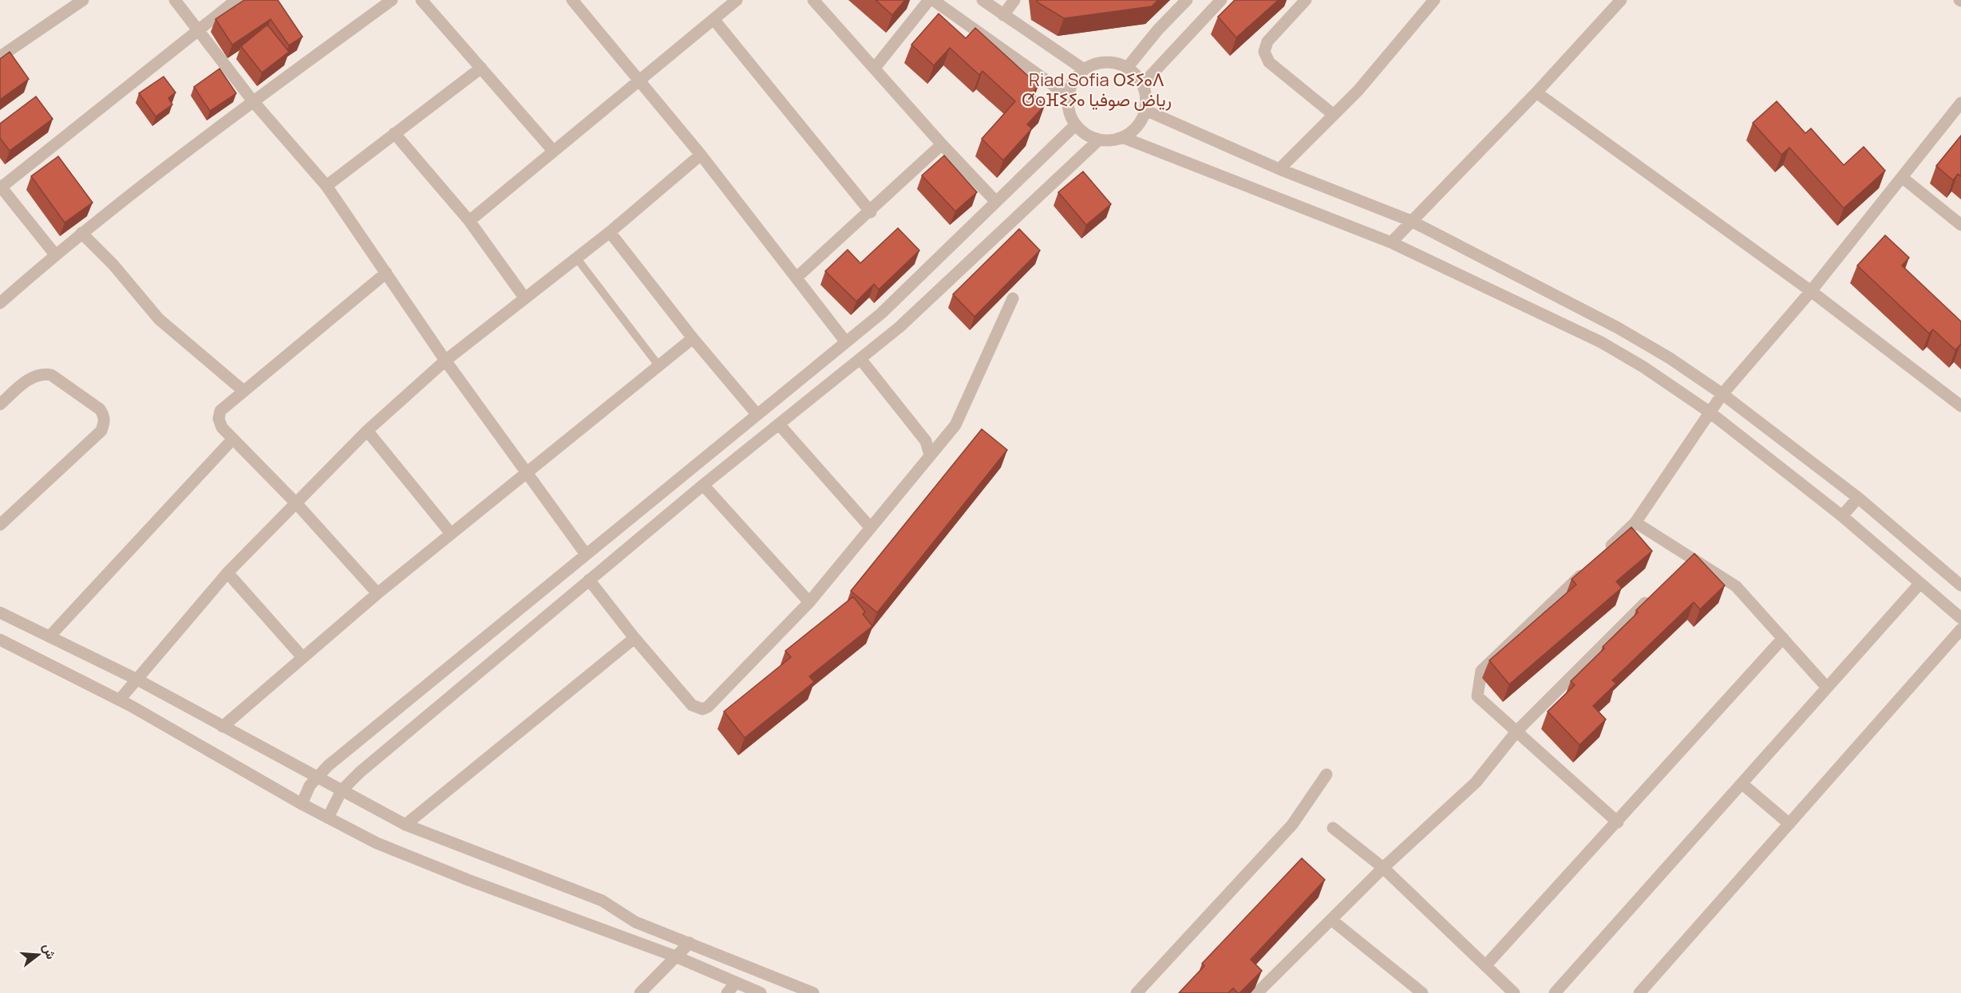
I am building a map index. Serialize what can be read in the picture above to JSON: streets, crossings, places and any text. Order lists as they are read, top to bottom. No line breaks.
{"districts":["Riad Sofia ⵔⵉⵢⴰⴷ ⵚoⴼⵉⵢⴰ رياض صوفيا"],"north":"right"}
